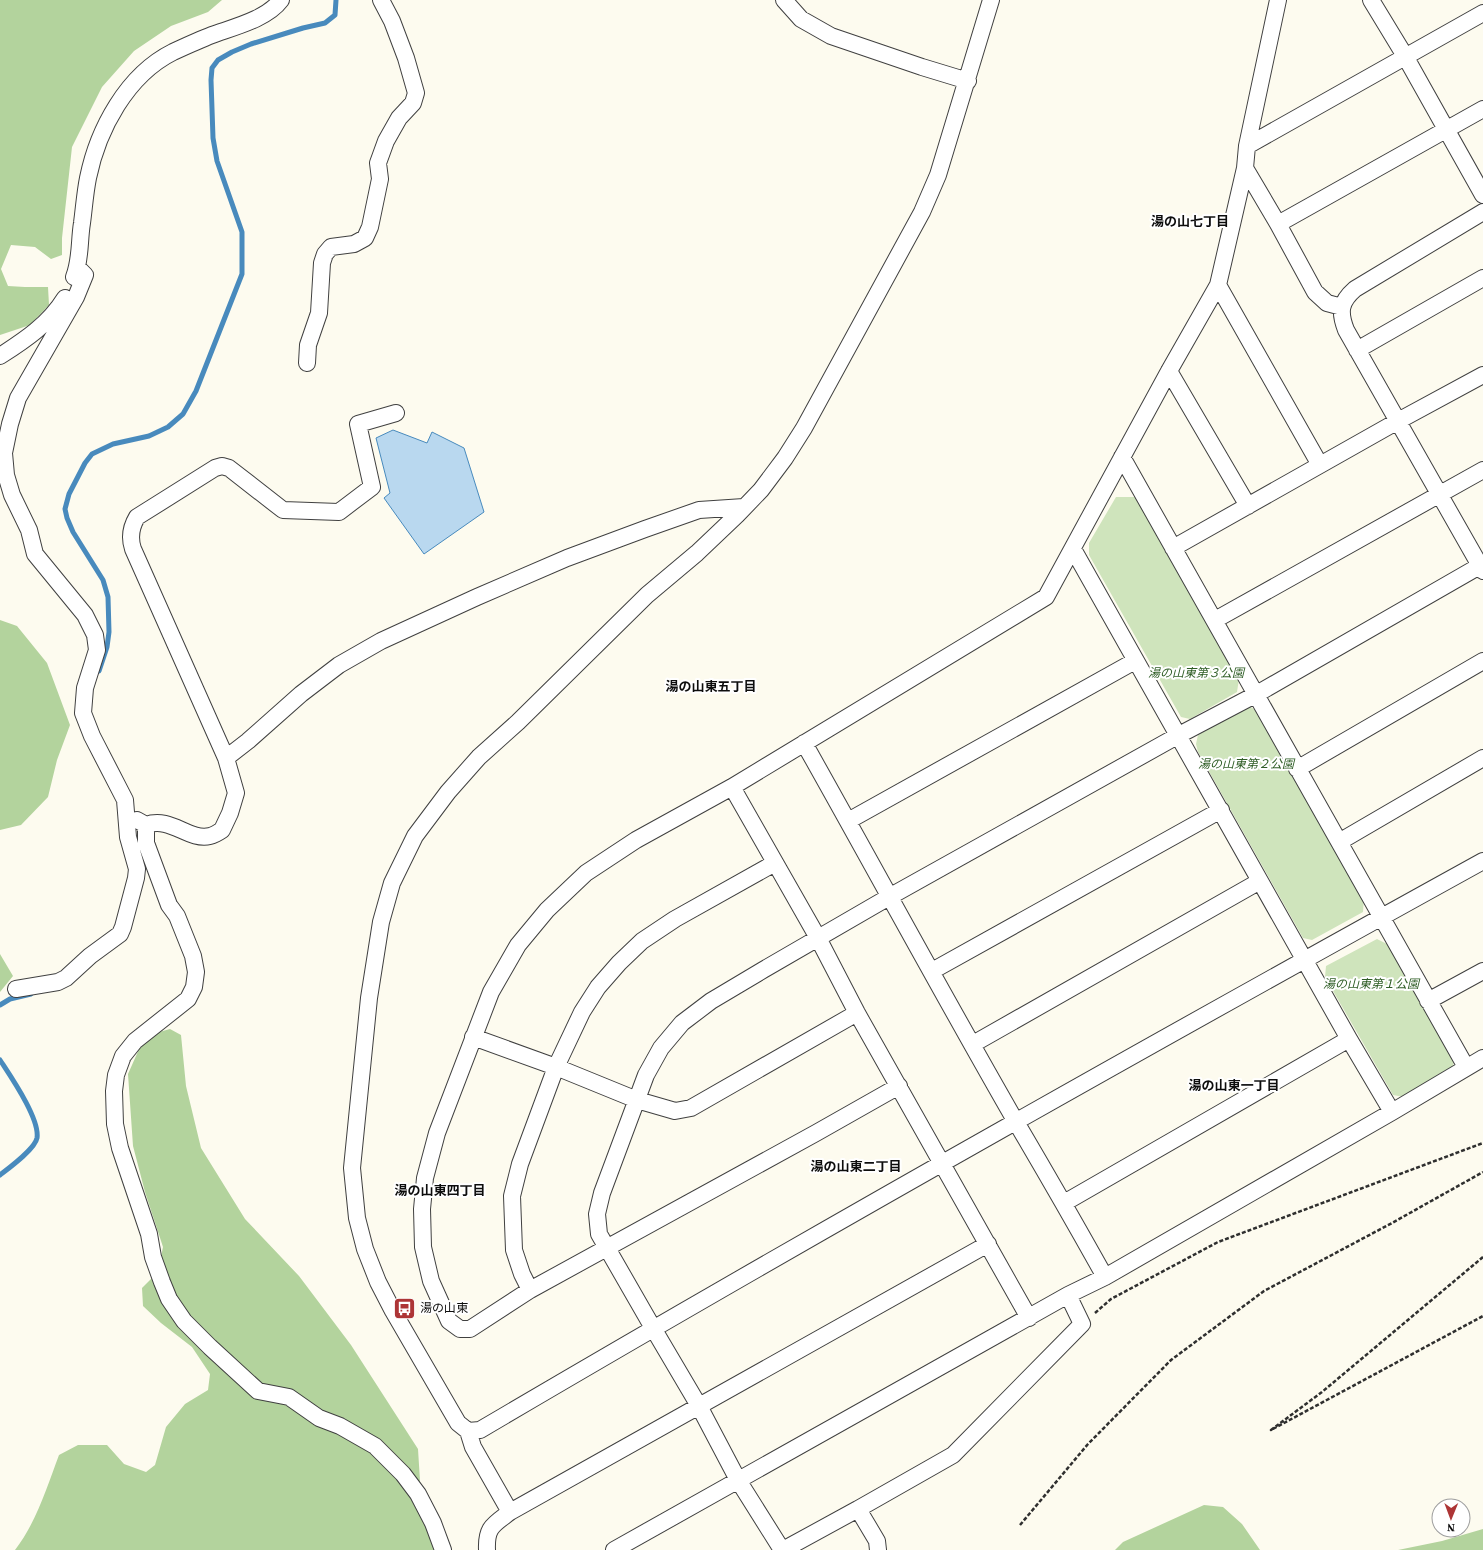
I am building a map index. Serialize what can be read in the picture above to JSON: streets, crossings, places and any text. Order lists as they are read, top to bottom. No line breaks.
{"districts":["湯の山七丁目","湯の山東五丁目","湯の山東一丁目","湯の山東二丁目","湯の山東四丁目"],"parks":["湯の山東第３公園","湯の山東第２公園","湯の山東第１公園"],"places":{"bus stop":["湯の山東"]},"north":"bottom"}
